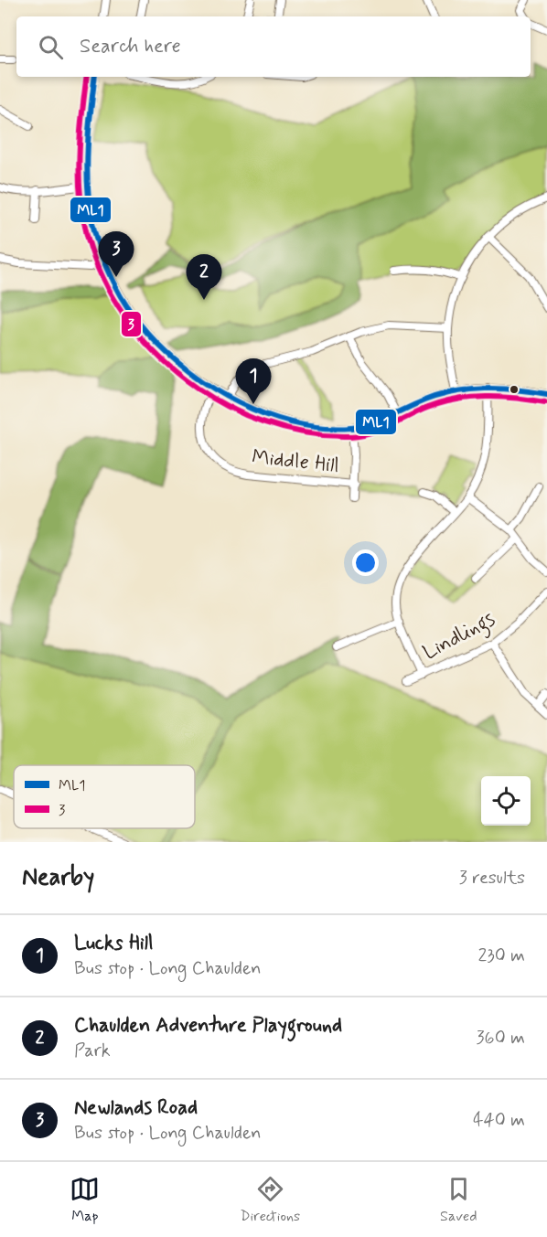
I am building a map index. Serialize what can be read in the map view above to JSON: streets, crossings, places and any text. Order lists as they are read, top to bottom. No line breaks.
{"streets":{"street":["Middle Hill","Lindlings"]},"lines":["transit line ML1","transit line 3"],"legend":["ML1","3"],"page":{"search":"Search here","pins":["3","2","1"],"heading":["Nearby","3 results"],"list":[{"mark":"1","name":"Lucks Hill","note":"Bus stop · Long Chaulden","value":"230 m"},{"mark":"2","name":"Chaulden Adventure Playground","note":"Park","value":"360 m"},{"mark":"3","name":"Newlands Road","note":"Bus stop · Long Chaulden","value":"440 m"}],"nav":["Map","Directions","Saved"]}}
